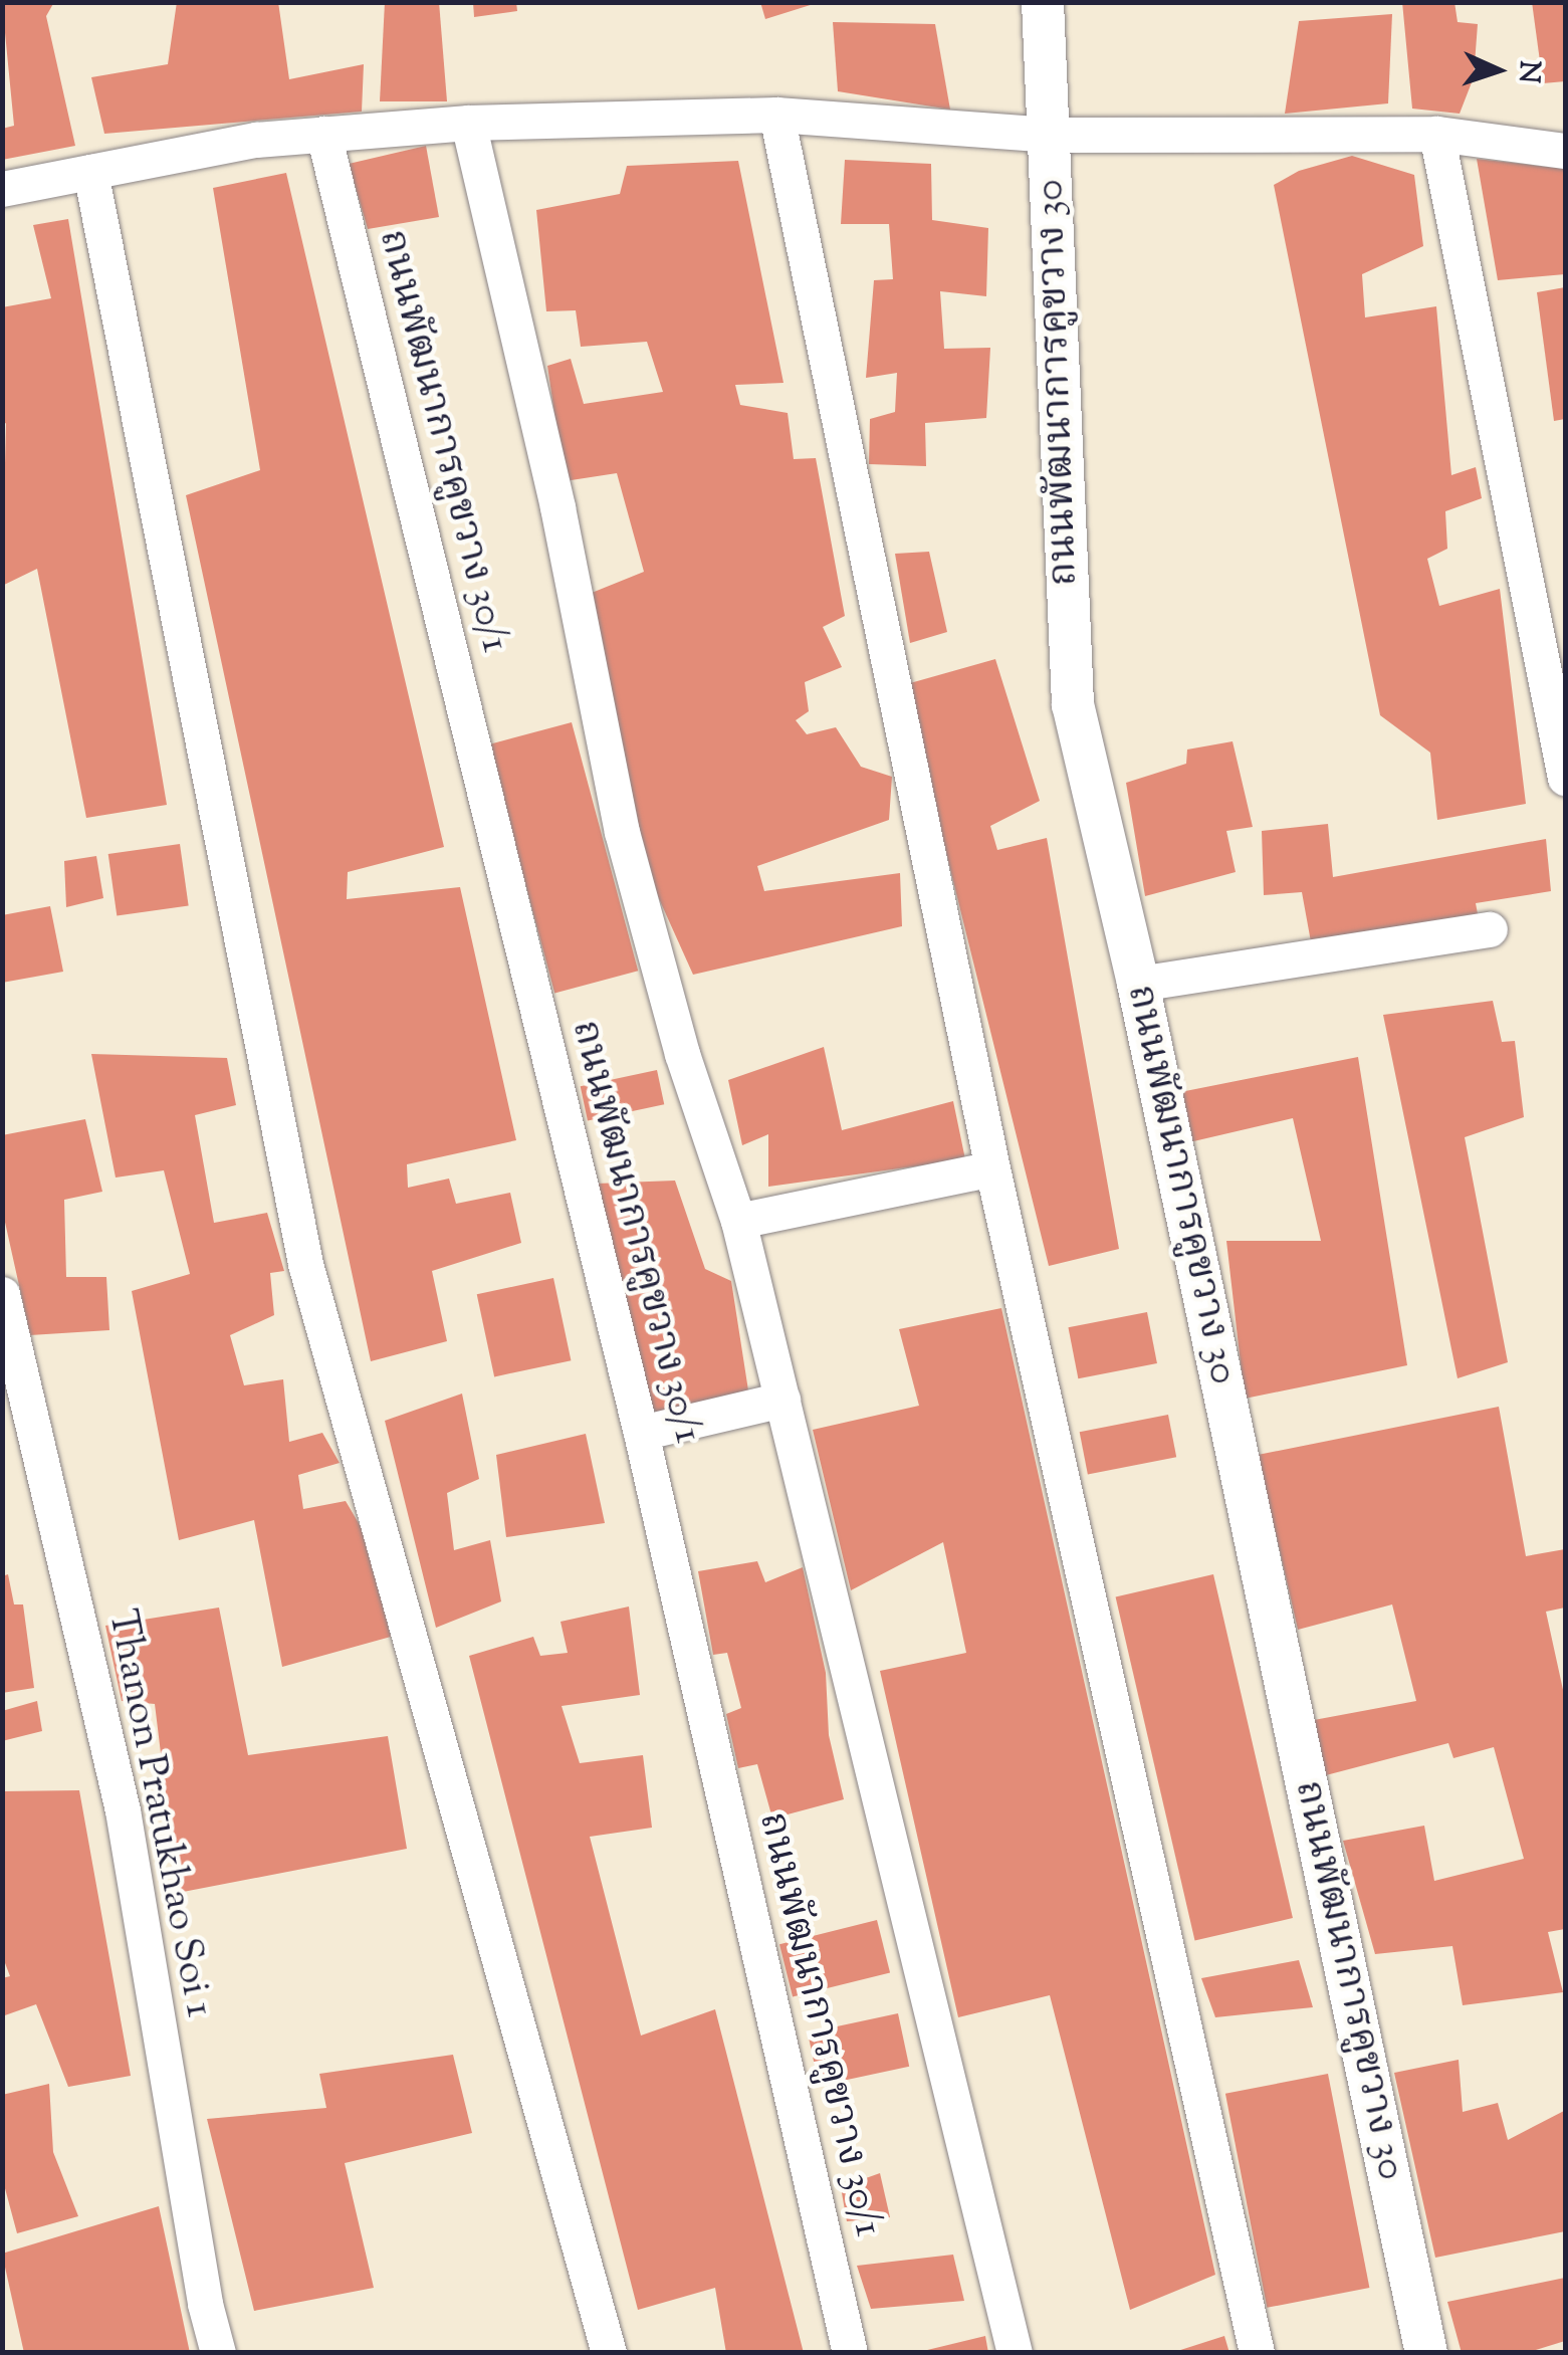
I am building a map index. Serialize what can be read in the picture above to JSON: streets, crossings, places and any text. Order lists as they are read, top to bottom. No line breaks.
{"streets":{"street":["ถนนพัฒนาการคูขวาง 30","ถนนพัฒนาการคูขวาง 30/1","Thanon Pratukhao Soi 1"]},"north":"right"}
